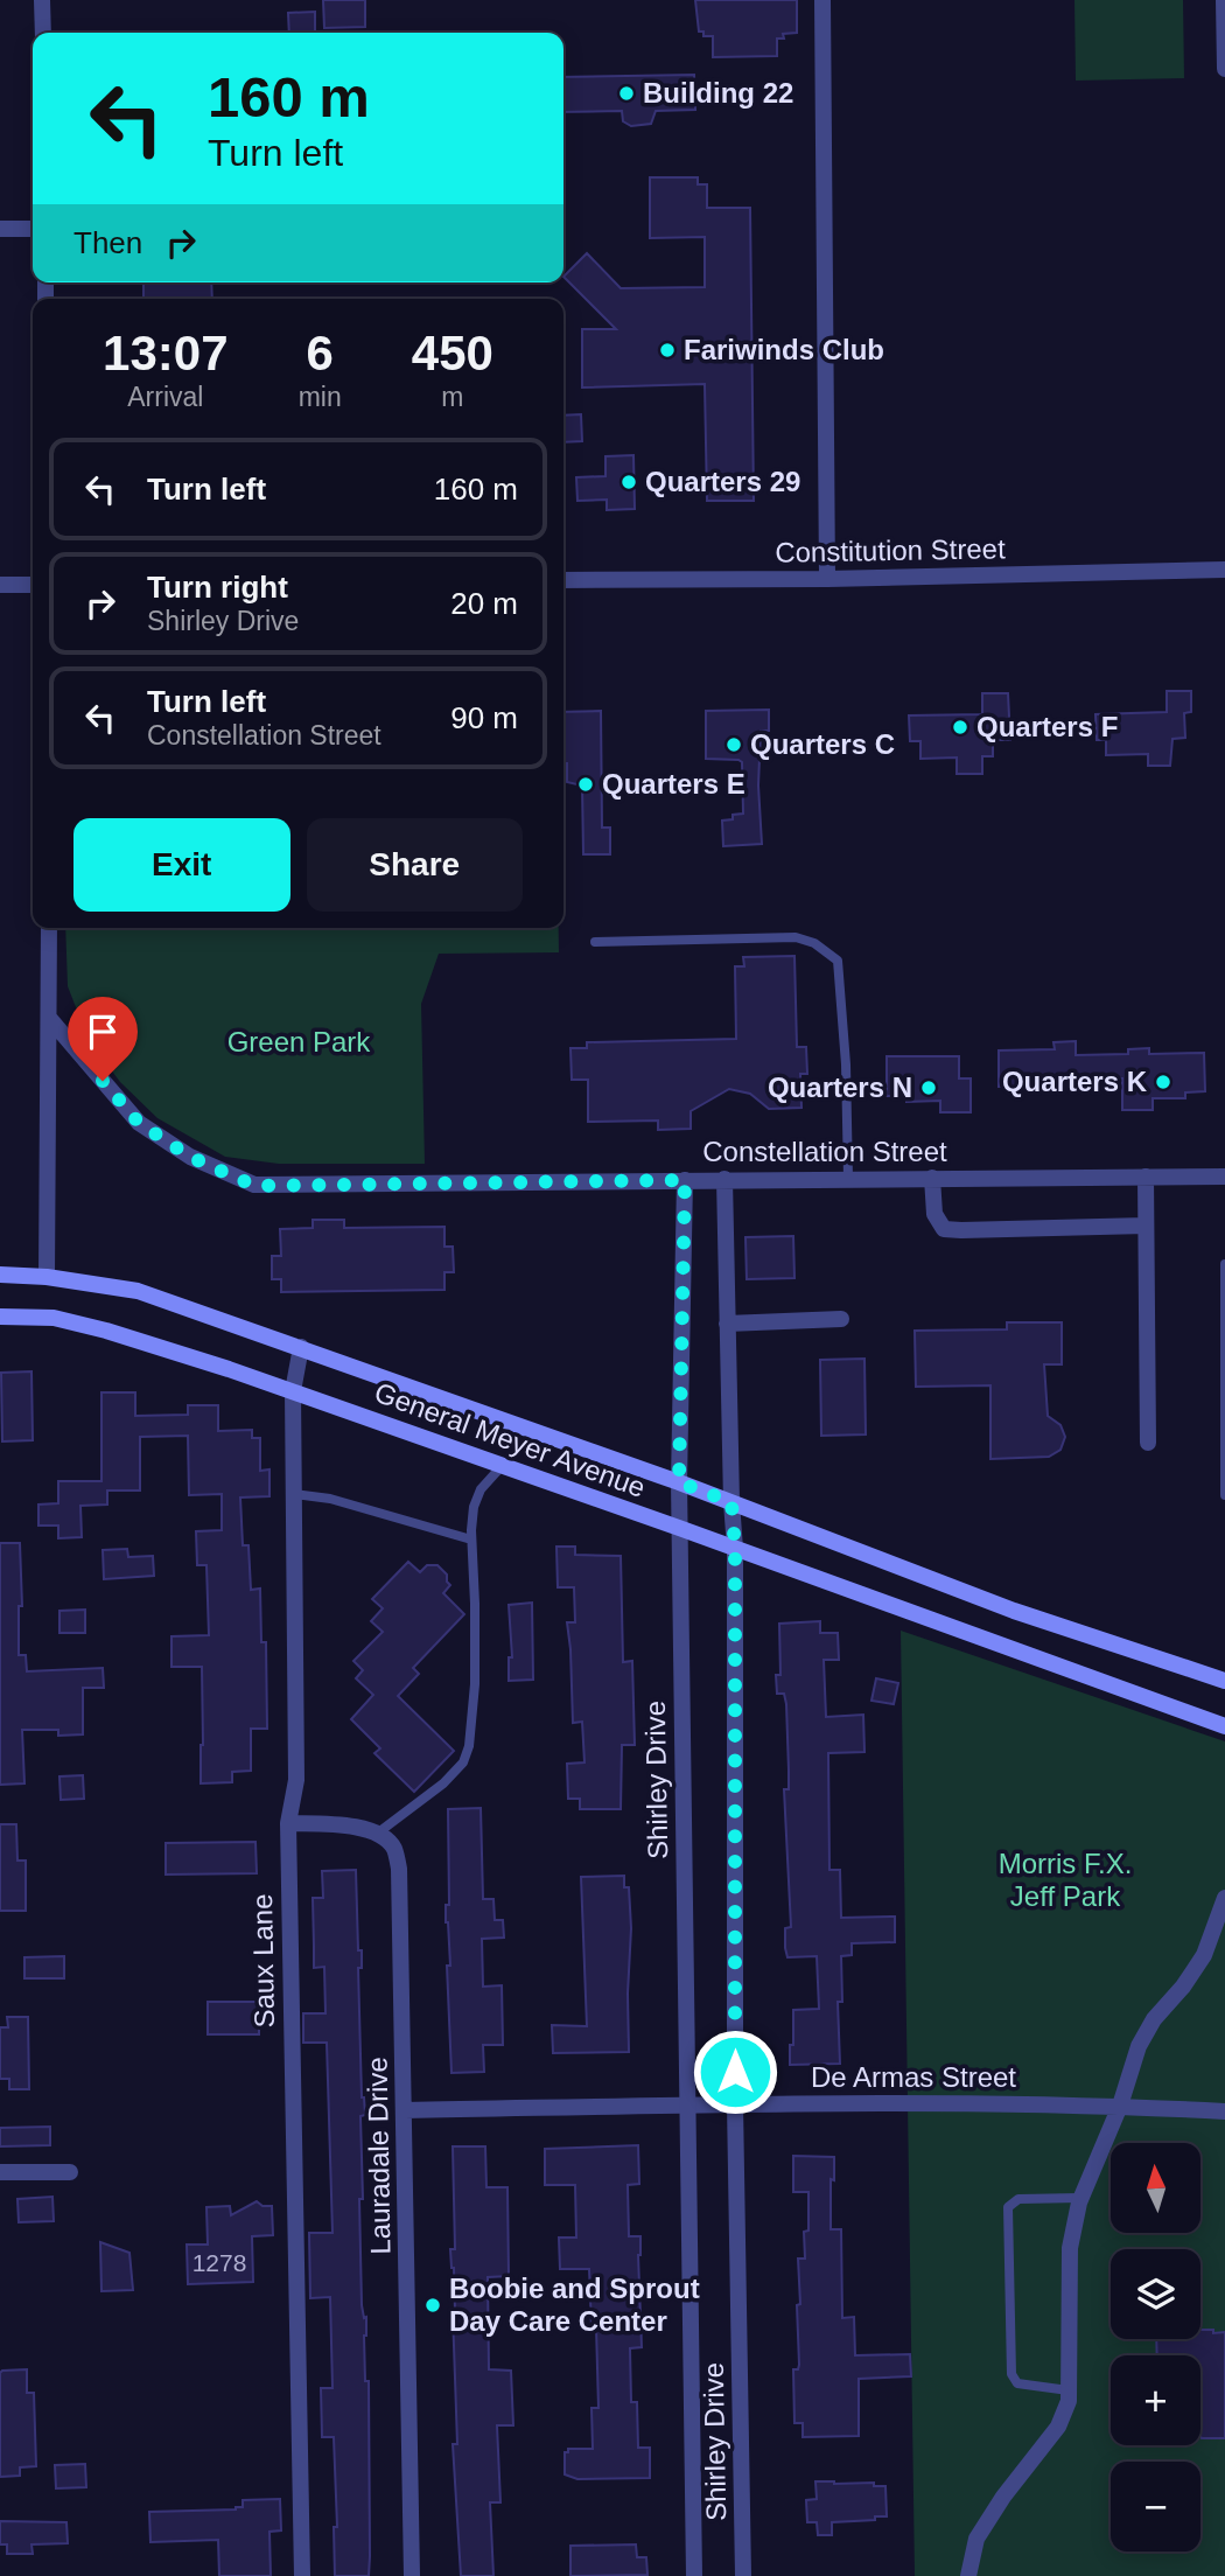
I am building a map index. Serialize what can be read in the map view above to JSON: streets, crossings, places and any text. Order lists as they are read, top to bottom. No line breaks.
{"streets":{"main road":["General Meyer Avenue"],"street":["Constitution Street","Constellation Street","Shirley Drive","Saux Lane","De Armas Street","Lauradale Drive"]},"crossings":[["Constellation Street","Shirley Drive"],["General Meyer Avenue","Shirley Drive"],["General Meyer Avenue","Saux Lane"],["Shirley Drive","De Armas Street"],["De Armas Street","Lauradale Drive"]],"parks":["Green Park","Morris F.X. Jeff Park"],"places":["Building 22","Fariwinds Club","Quarters 29","Quarters F","Quarters C","Quarters E","Quarters K","Quarters N","Boobie and Sprout Day Care Center"],"house_numbers":["1278"],"north":"top","page":{"turn":["160 m","Turn left"],"then":"Then","eta":["13:07","Arrival","6","min","450","m"],"list":[{"name":"Turn left","value":"160 m"},{"name":"Turn right","note":"Shirley Drive","value":"20 m"},{"name":"Turn left","note":"Constellation Street","value":"90 m"}],"buttons":["Exit","Share"],"map_buttons":["+","−"]}}
